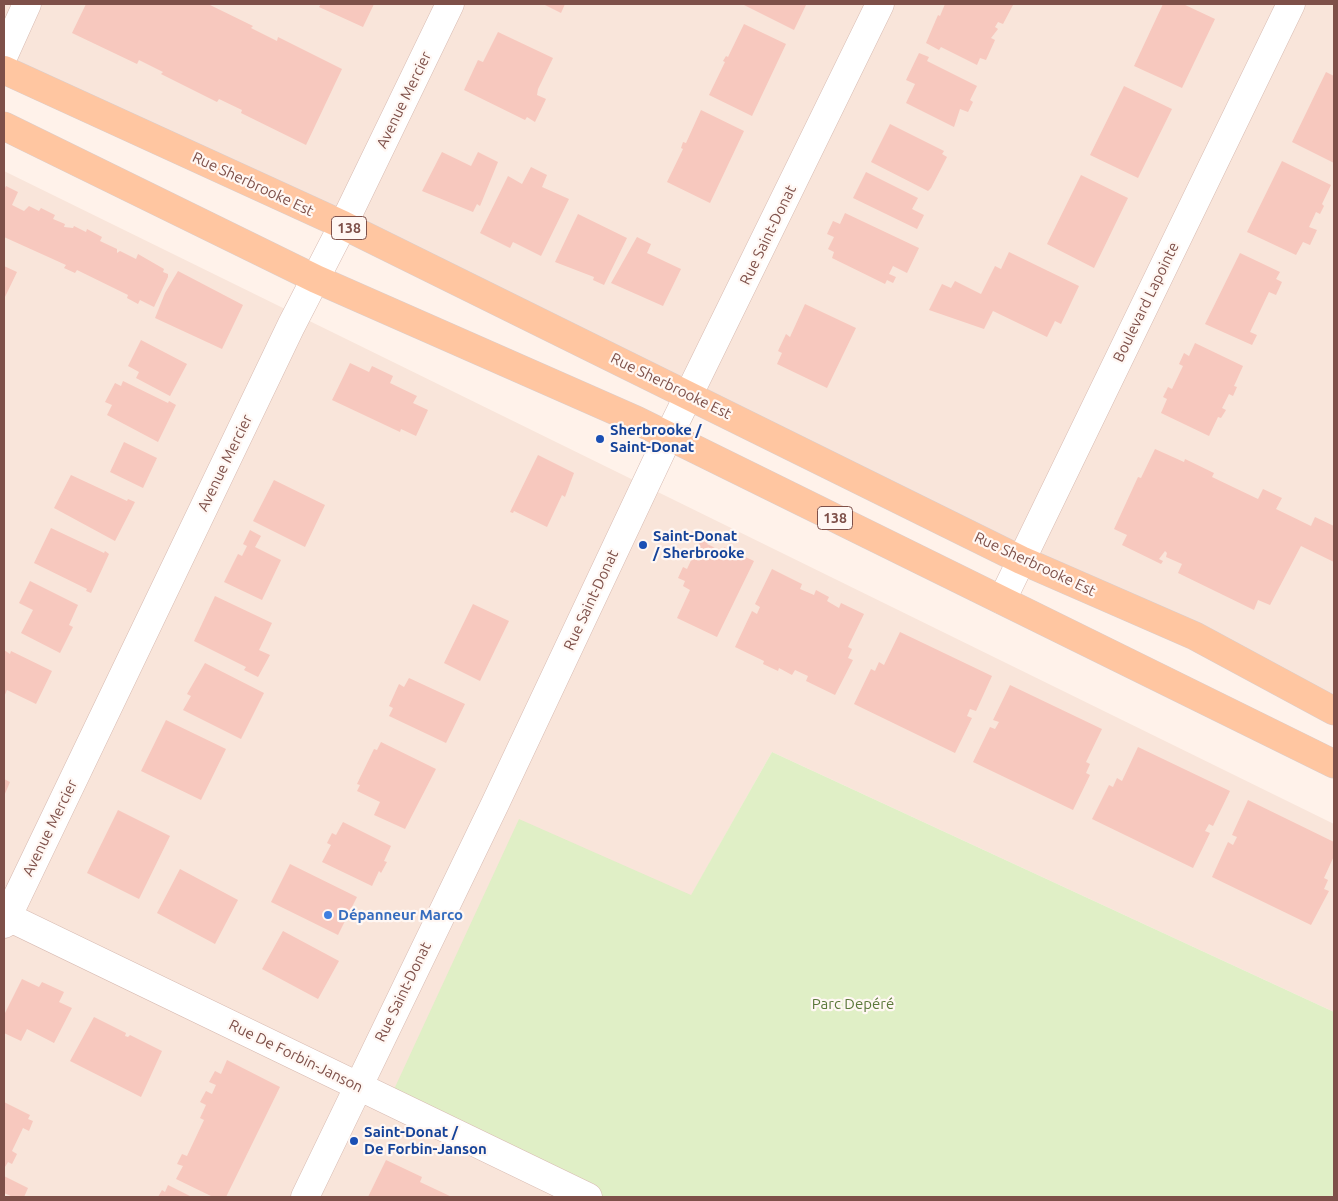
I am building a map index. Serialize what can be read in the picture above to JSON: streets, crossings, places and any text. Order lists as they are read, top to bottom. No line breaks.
{"streets":{"main road":["Rue Sherbrooke Est","138"],"street":["Avenue Mercier","Rue Saint-Donat","Boulevard Lapointe","Rue De Forbin-Janson"]},"crossings":[["Avenue Mercier","Rue Sherbrooke Est"],["Avenue Mercier","138"],["Avenue Mercier","Rue De Forbin-Janson"],["Rue Sherbrooke Est","Rue Saint-Donat"],["Rue Sherbrooke Est","Boulevard Lapointe"],["138","Rue Saint-Donat"],["138","Boulevard Lapointe"],["Rue Saint-Donat","Rue De Forbin-Janson"]],"parks":["Parc Depéré"],"places":["Sherbrooke / Saint-Donat","Saint-Donat / Sherbrooke","Dépanneur Marco","Saint-Donat / De Forbin-Janson"]}
